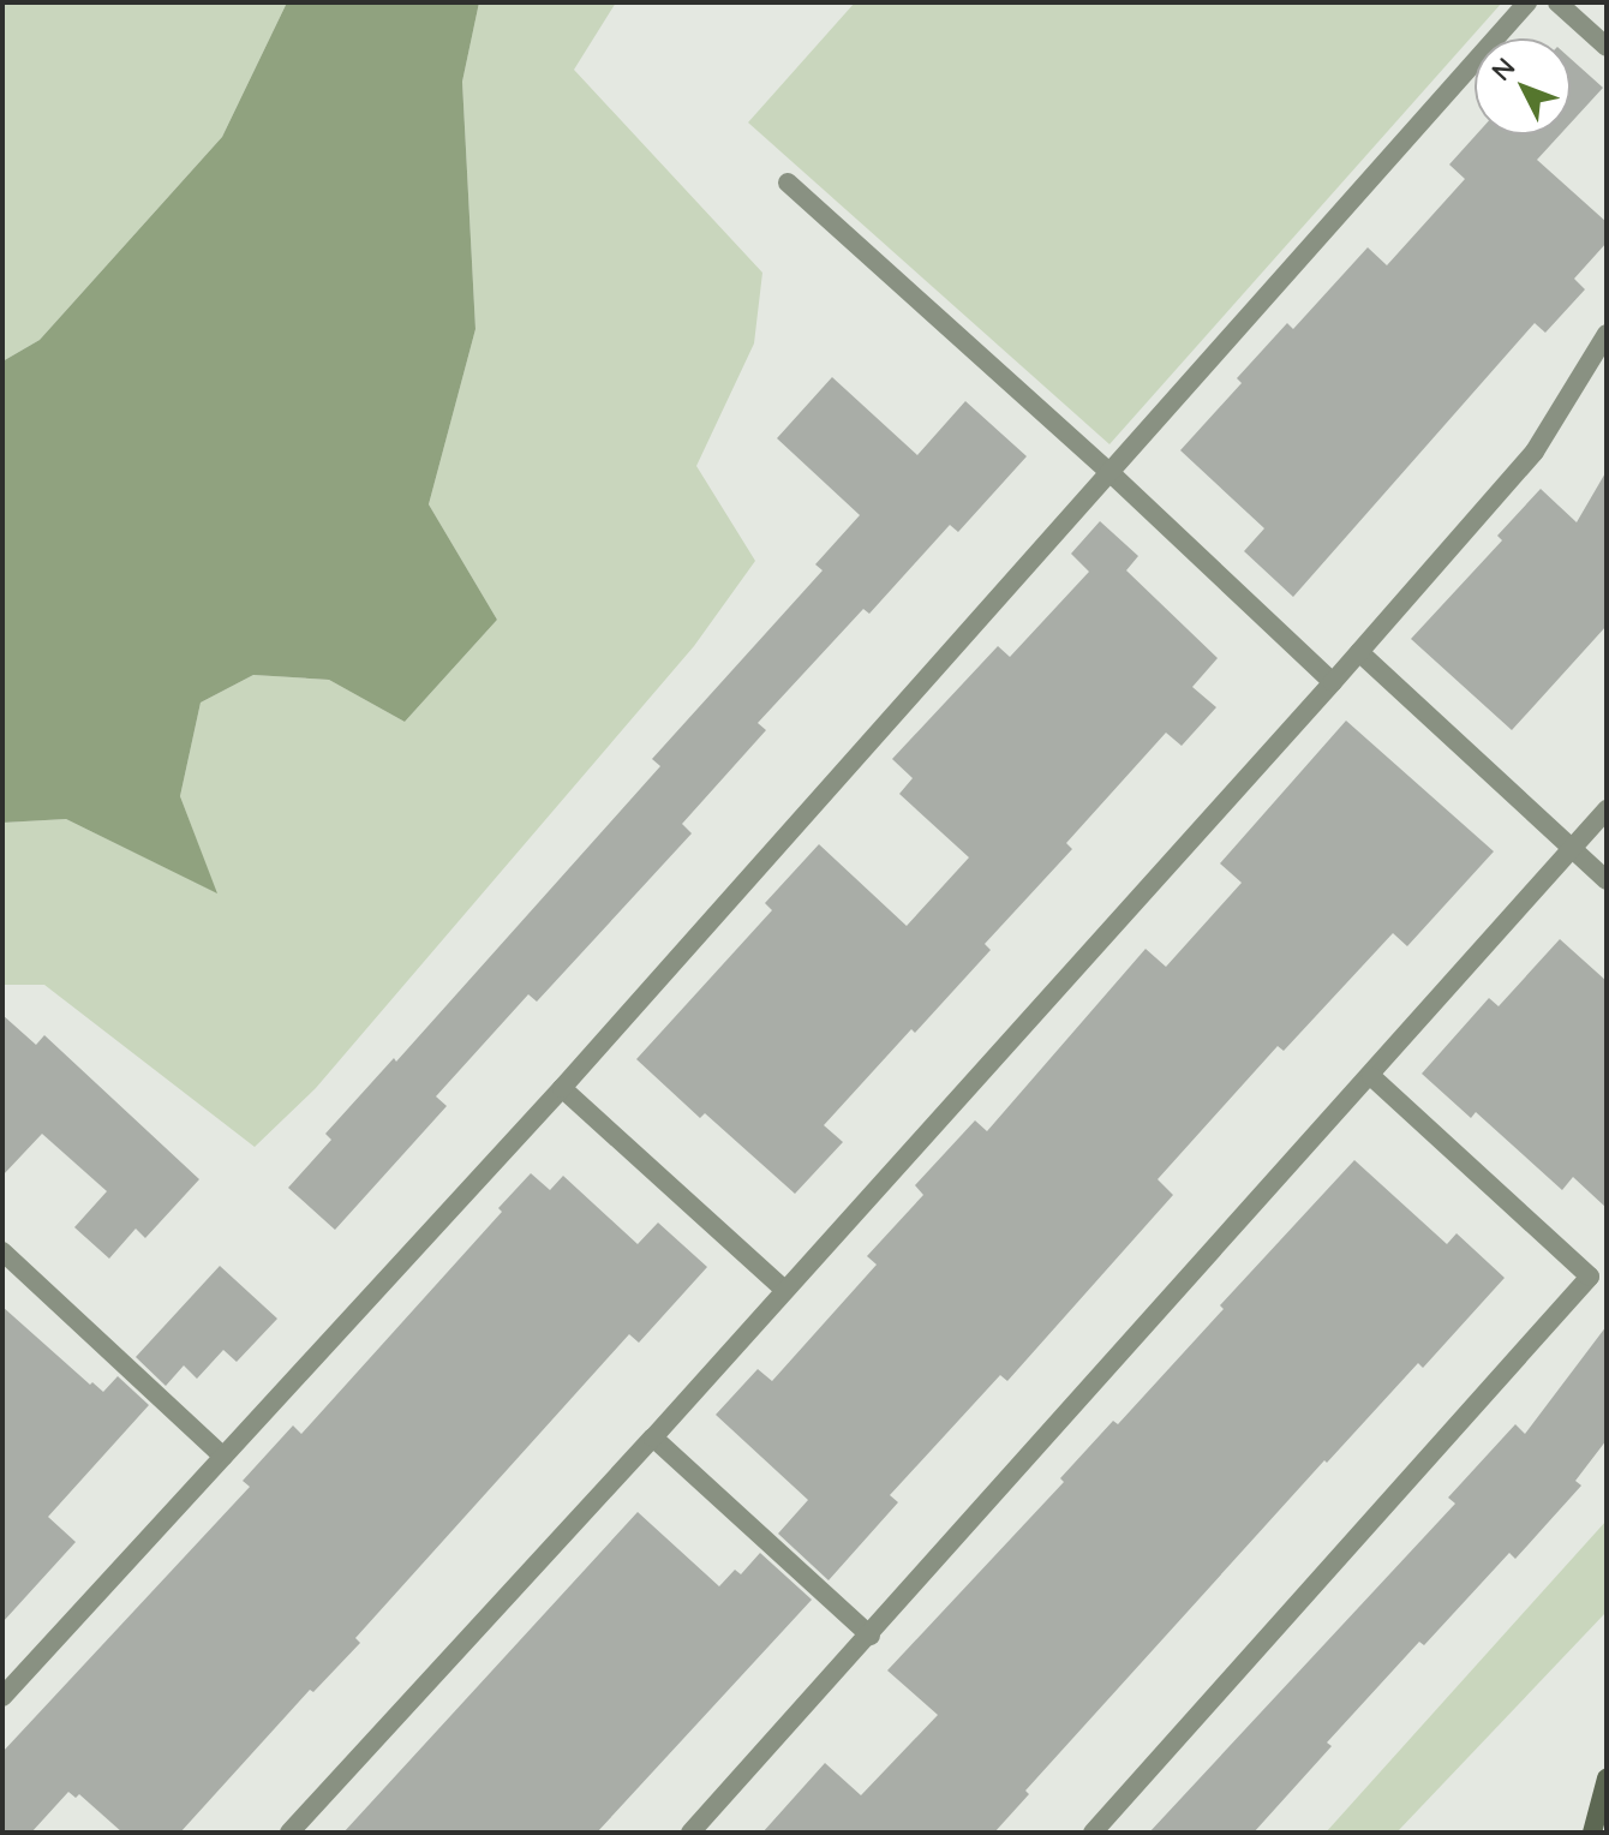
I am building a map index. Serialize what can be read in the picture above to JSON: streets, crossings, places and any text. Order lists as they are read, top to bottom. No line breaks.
{"north":"top left"}
